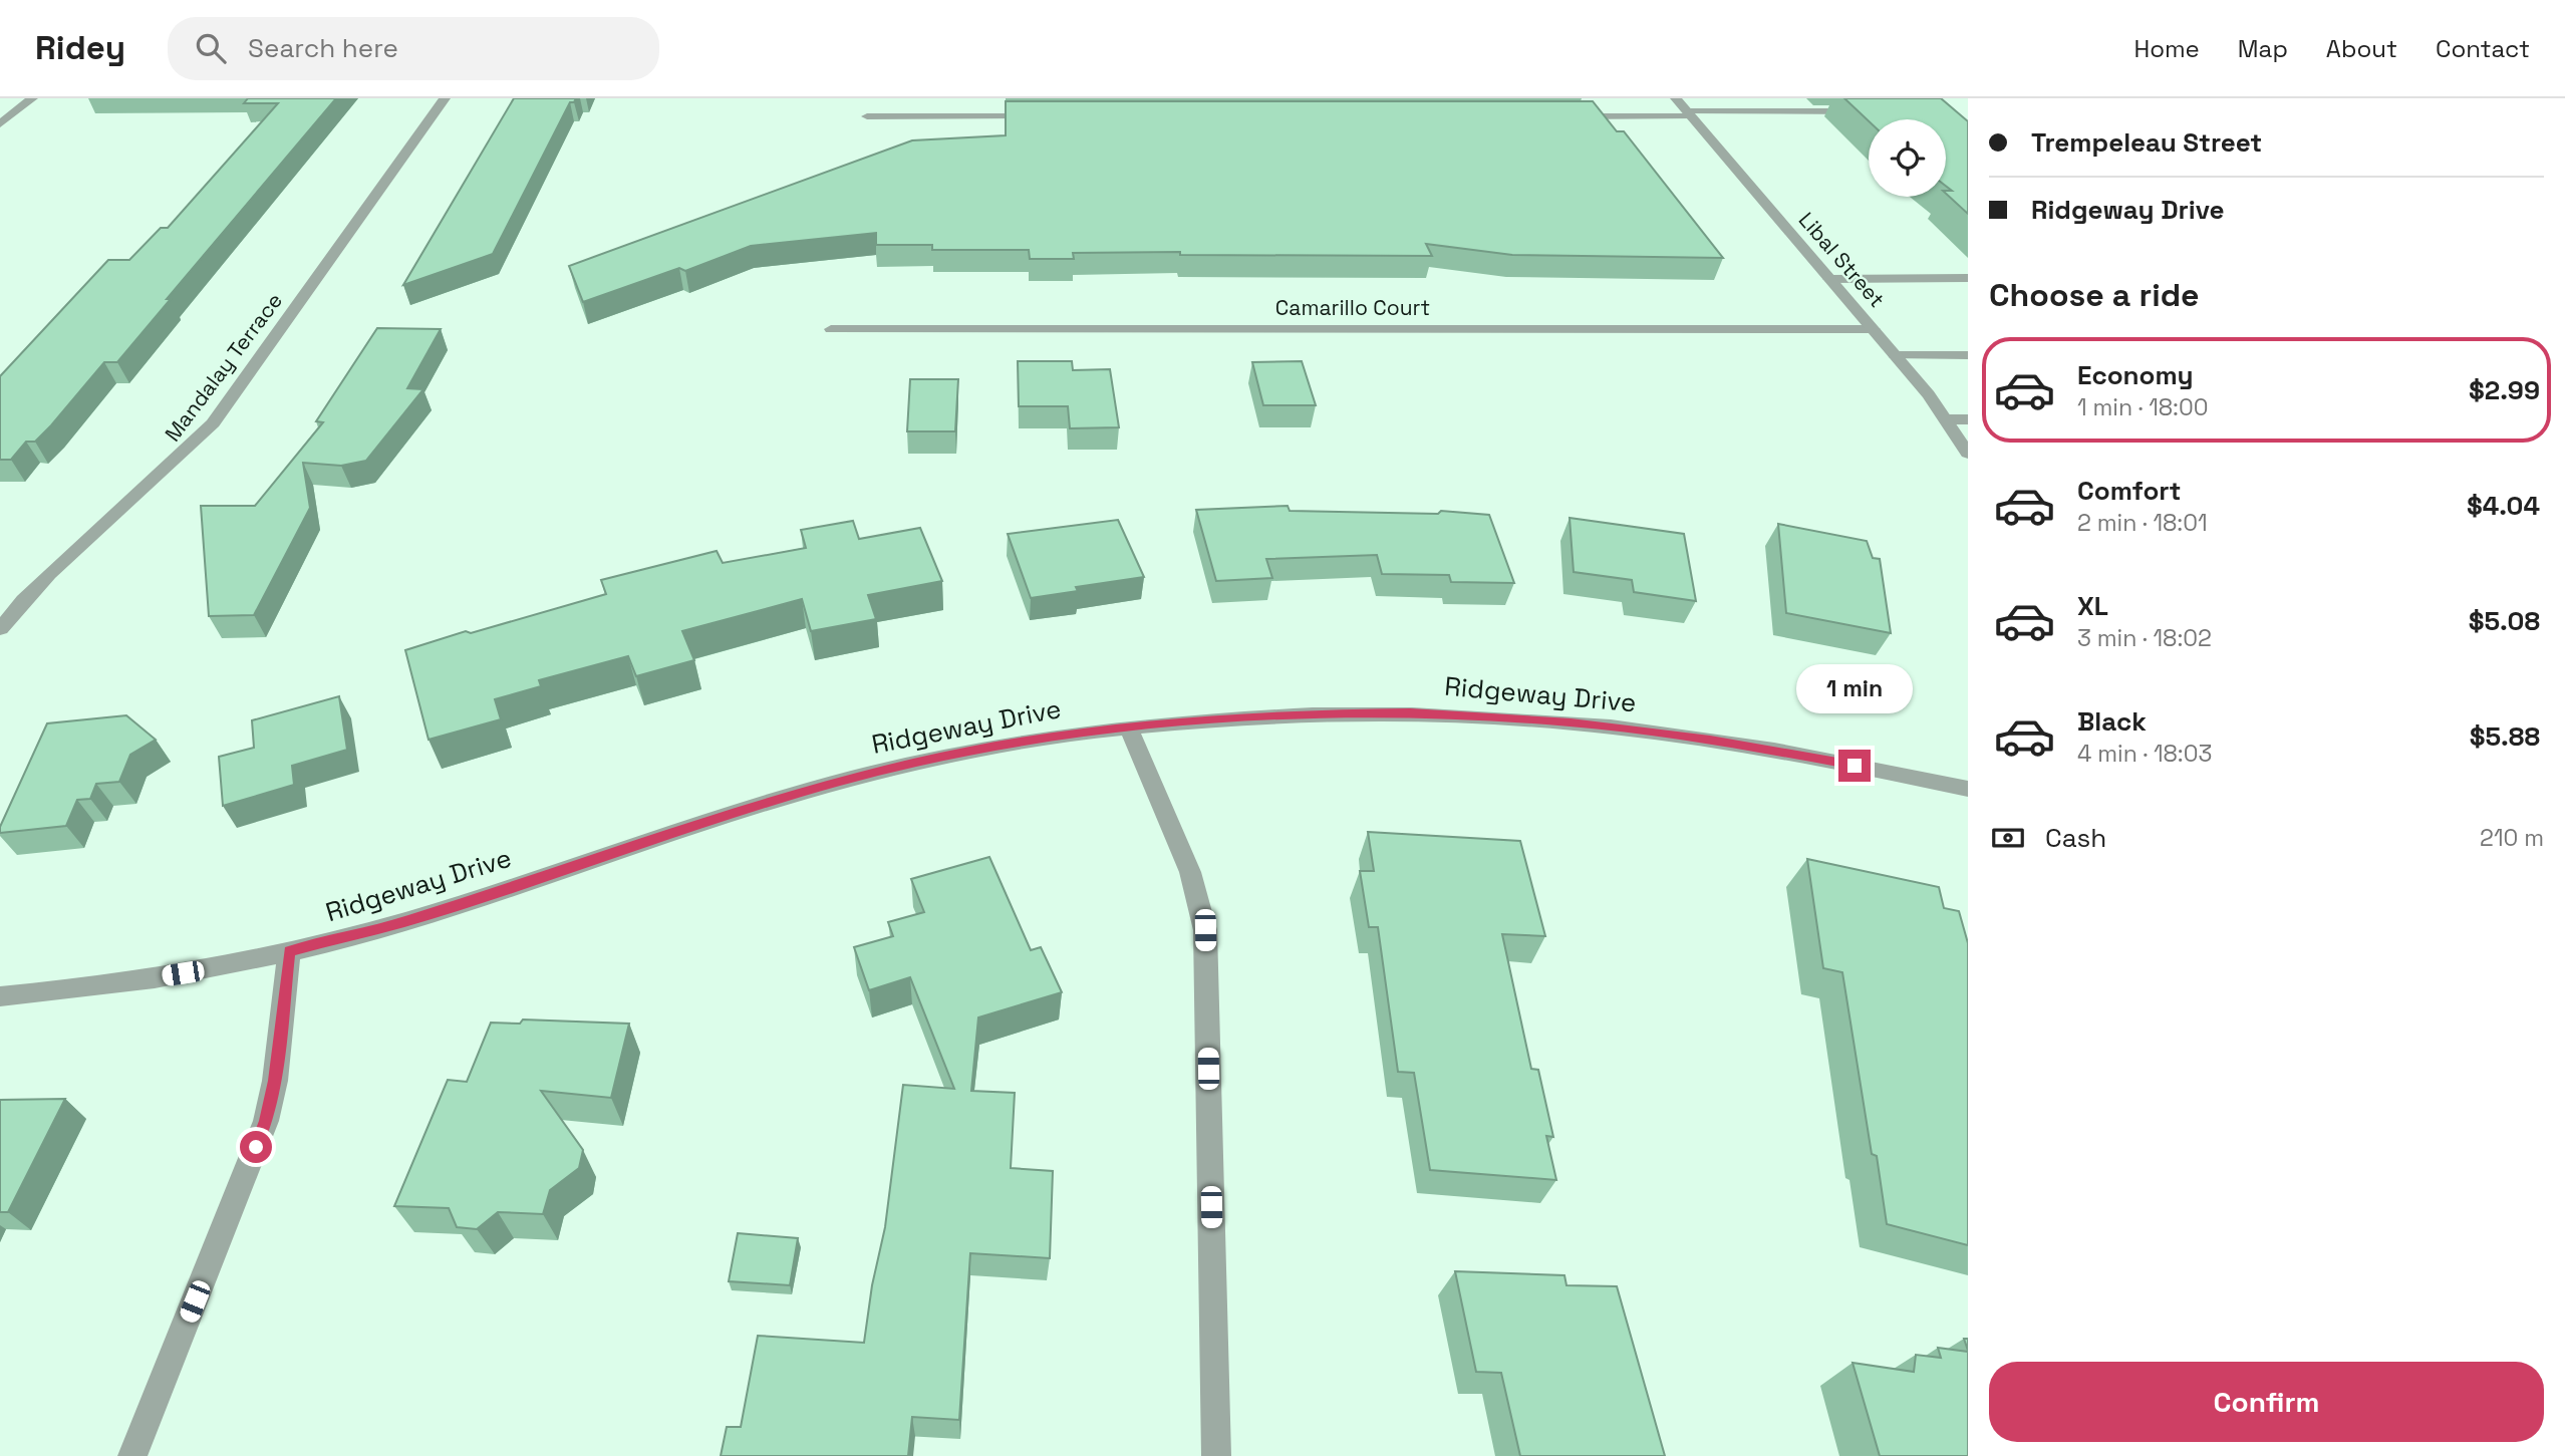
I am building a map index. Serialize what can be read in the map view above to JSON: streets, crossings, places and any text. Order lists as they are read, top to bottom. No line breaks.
{"streets":{"street":["Libal Street","Camarillo Court","Mandalay Terrace","Ridgeway Drive"]},"crossings":[["Libal Street","Camarillo Court"]],"page":{"header":"Ridey","search":"Search here","nav":["Home","Map","About","Contact"],"banner":["Trempeleau Street","Ridgeway Drive"],"heading":"Choose a ride","list":[{"name":"Economy","note":"1 min · 18:00","value":"$2.99"},{"name":"Comfort","note":"2 min · 18:01","value":"$4.04"},{"name":"XL","note":"3 min · 18:02","value":"$5.08"},{"name":"Black","note":"4 min · 18:03","value":"$5.88"}],"bubble":"1 min","pay":["Cash","210 m"],"buttons":"Confirm"}}
